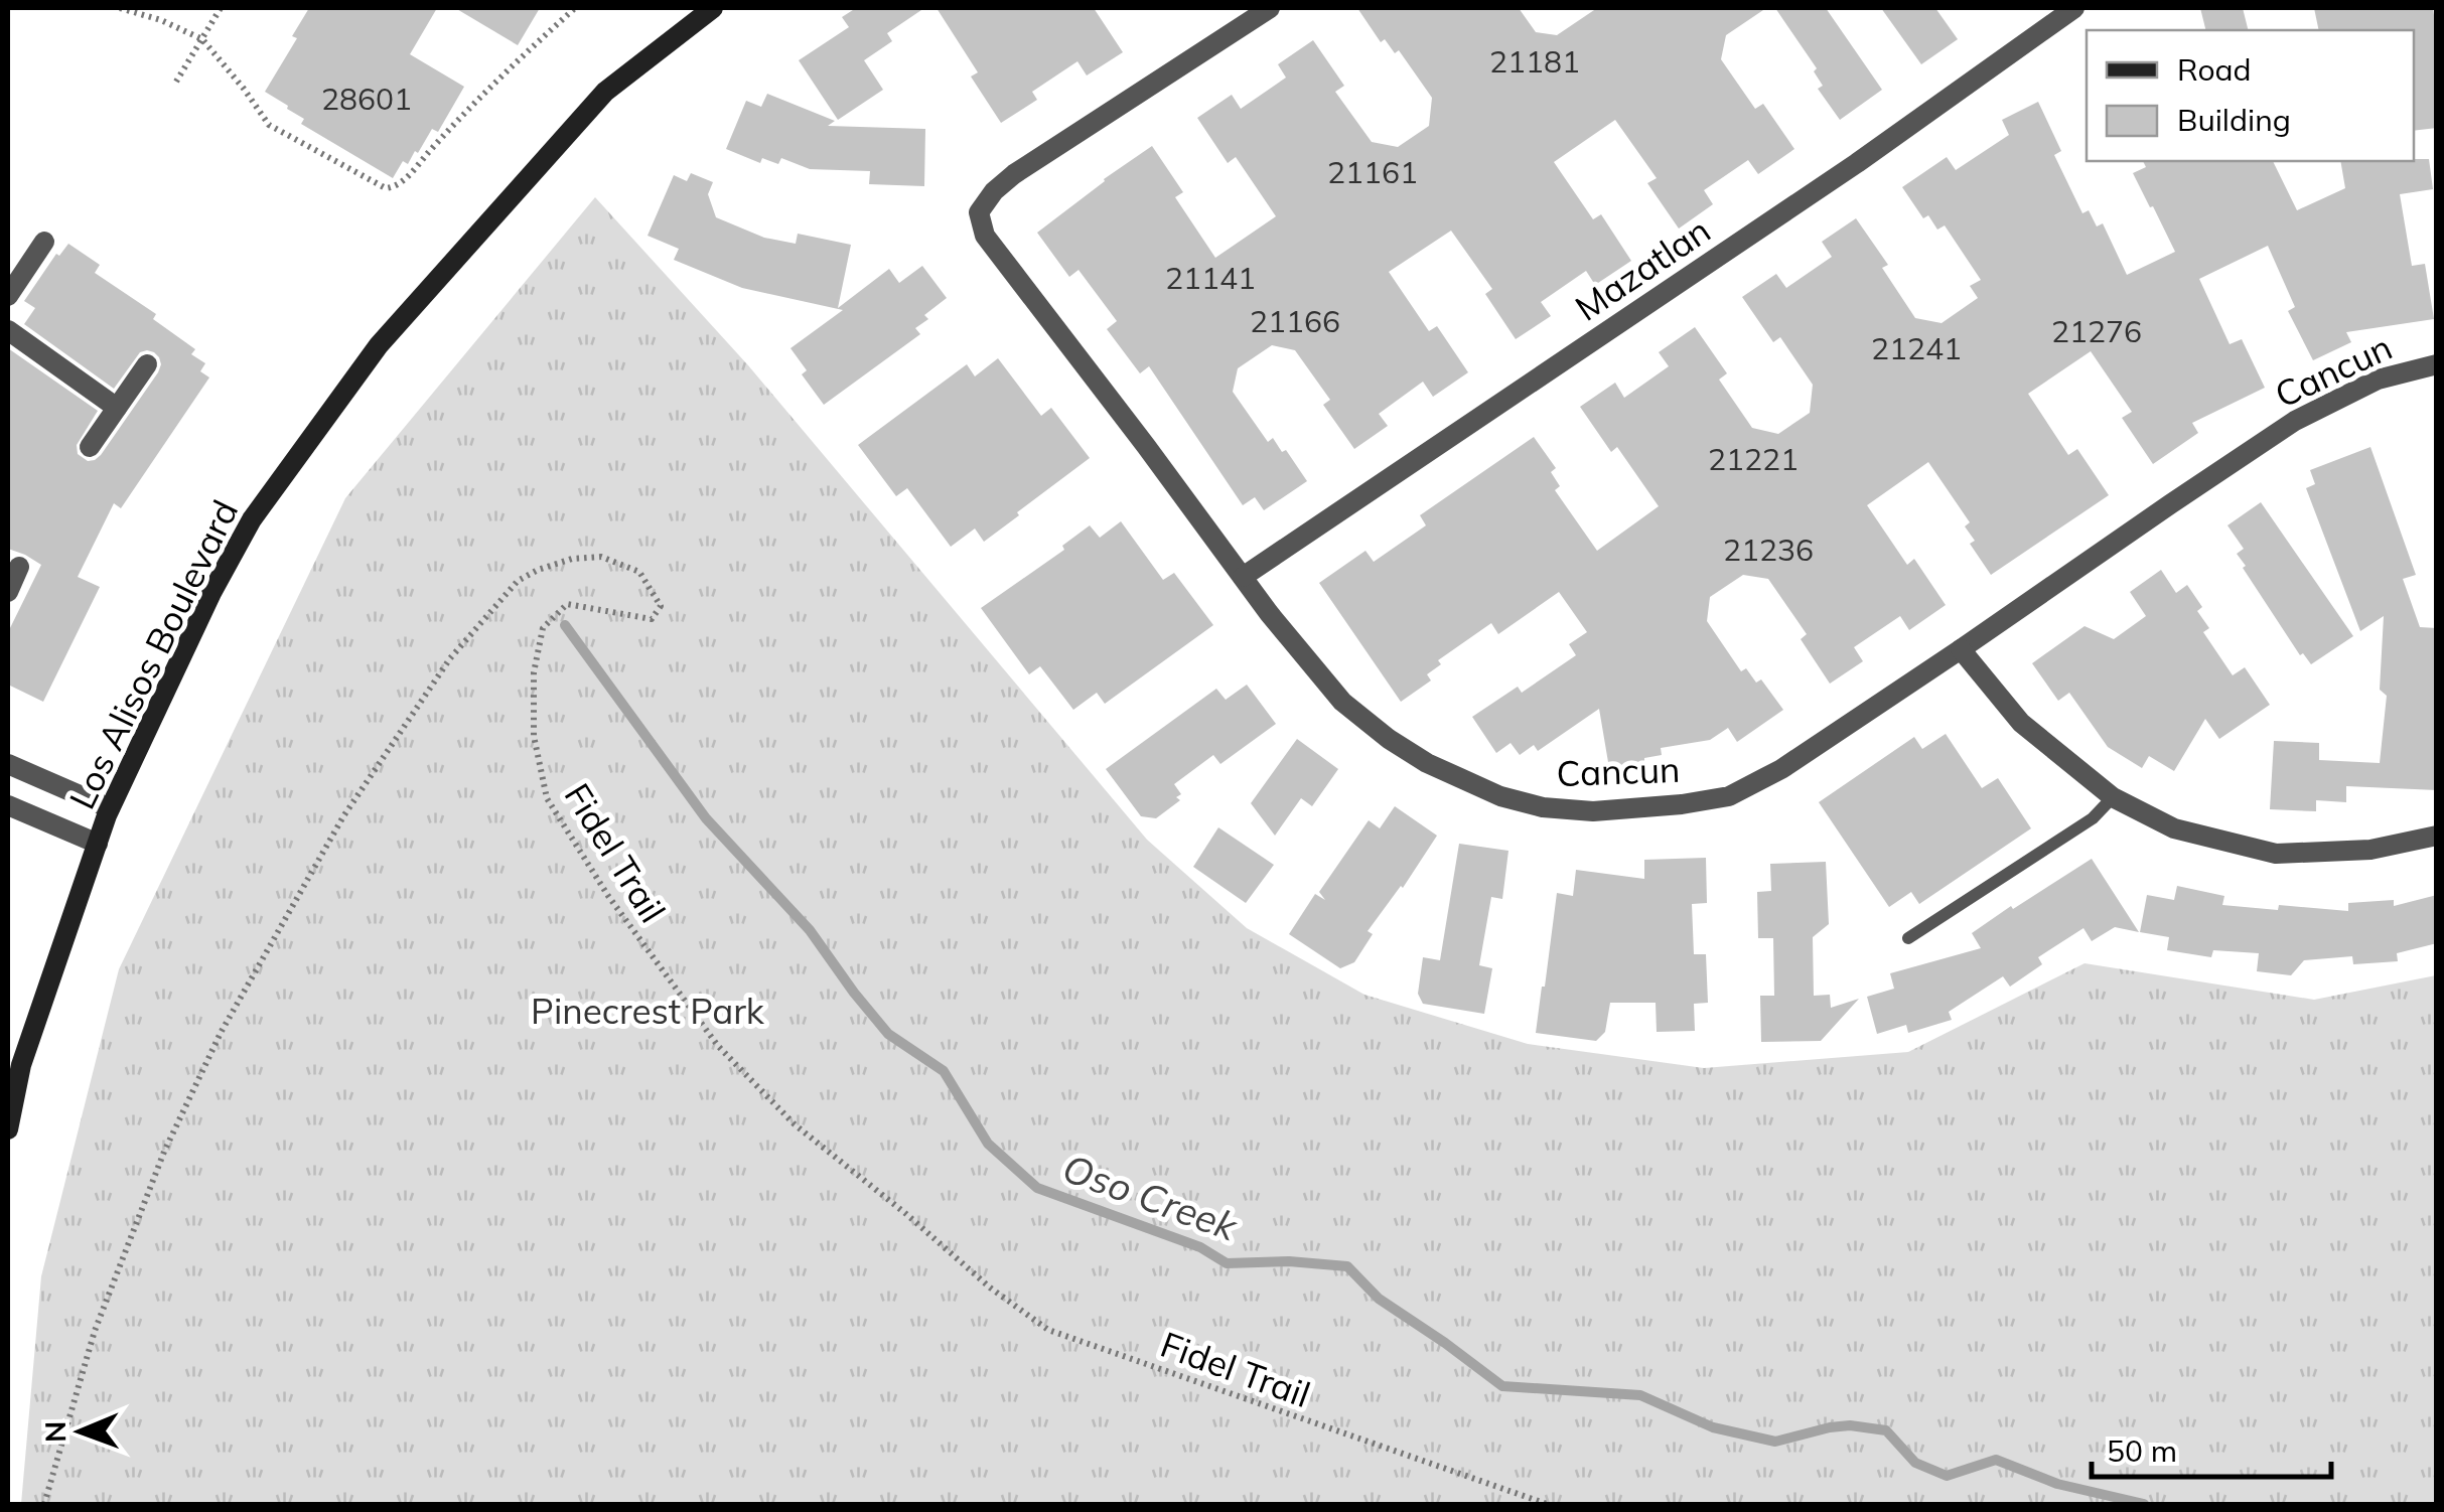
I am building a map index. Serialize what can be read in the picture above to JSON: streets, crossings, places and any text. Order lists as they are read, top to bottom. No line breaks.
{"streets":{"main road":["Los Alisos Boulevard"],"street":["Mazatlan","Cancun"],"path":["Fidel Trail"]},"crossings":[["Mazatlan","Cancun"]],"water":["Oso Creek"],"parks":["Pinecrest Park"],"house_numbers":["21181","28601","21161","21141","21166","21276","21241","21221","21236"],"legend":["Road","Building"],"scale_bar":"50 m","north":"left"}
